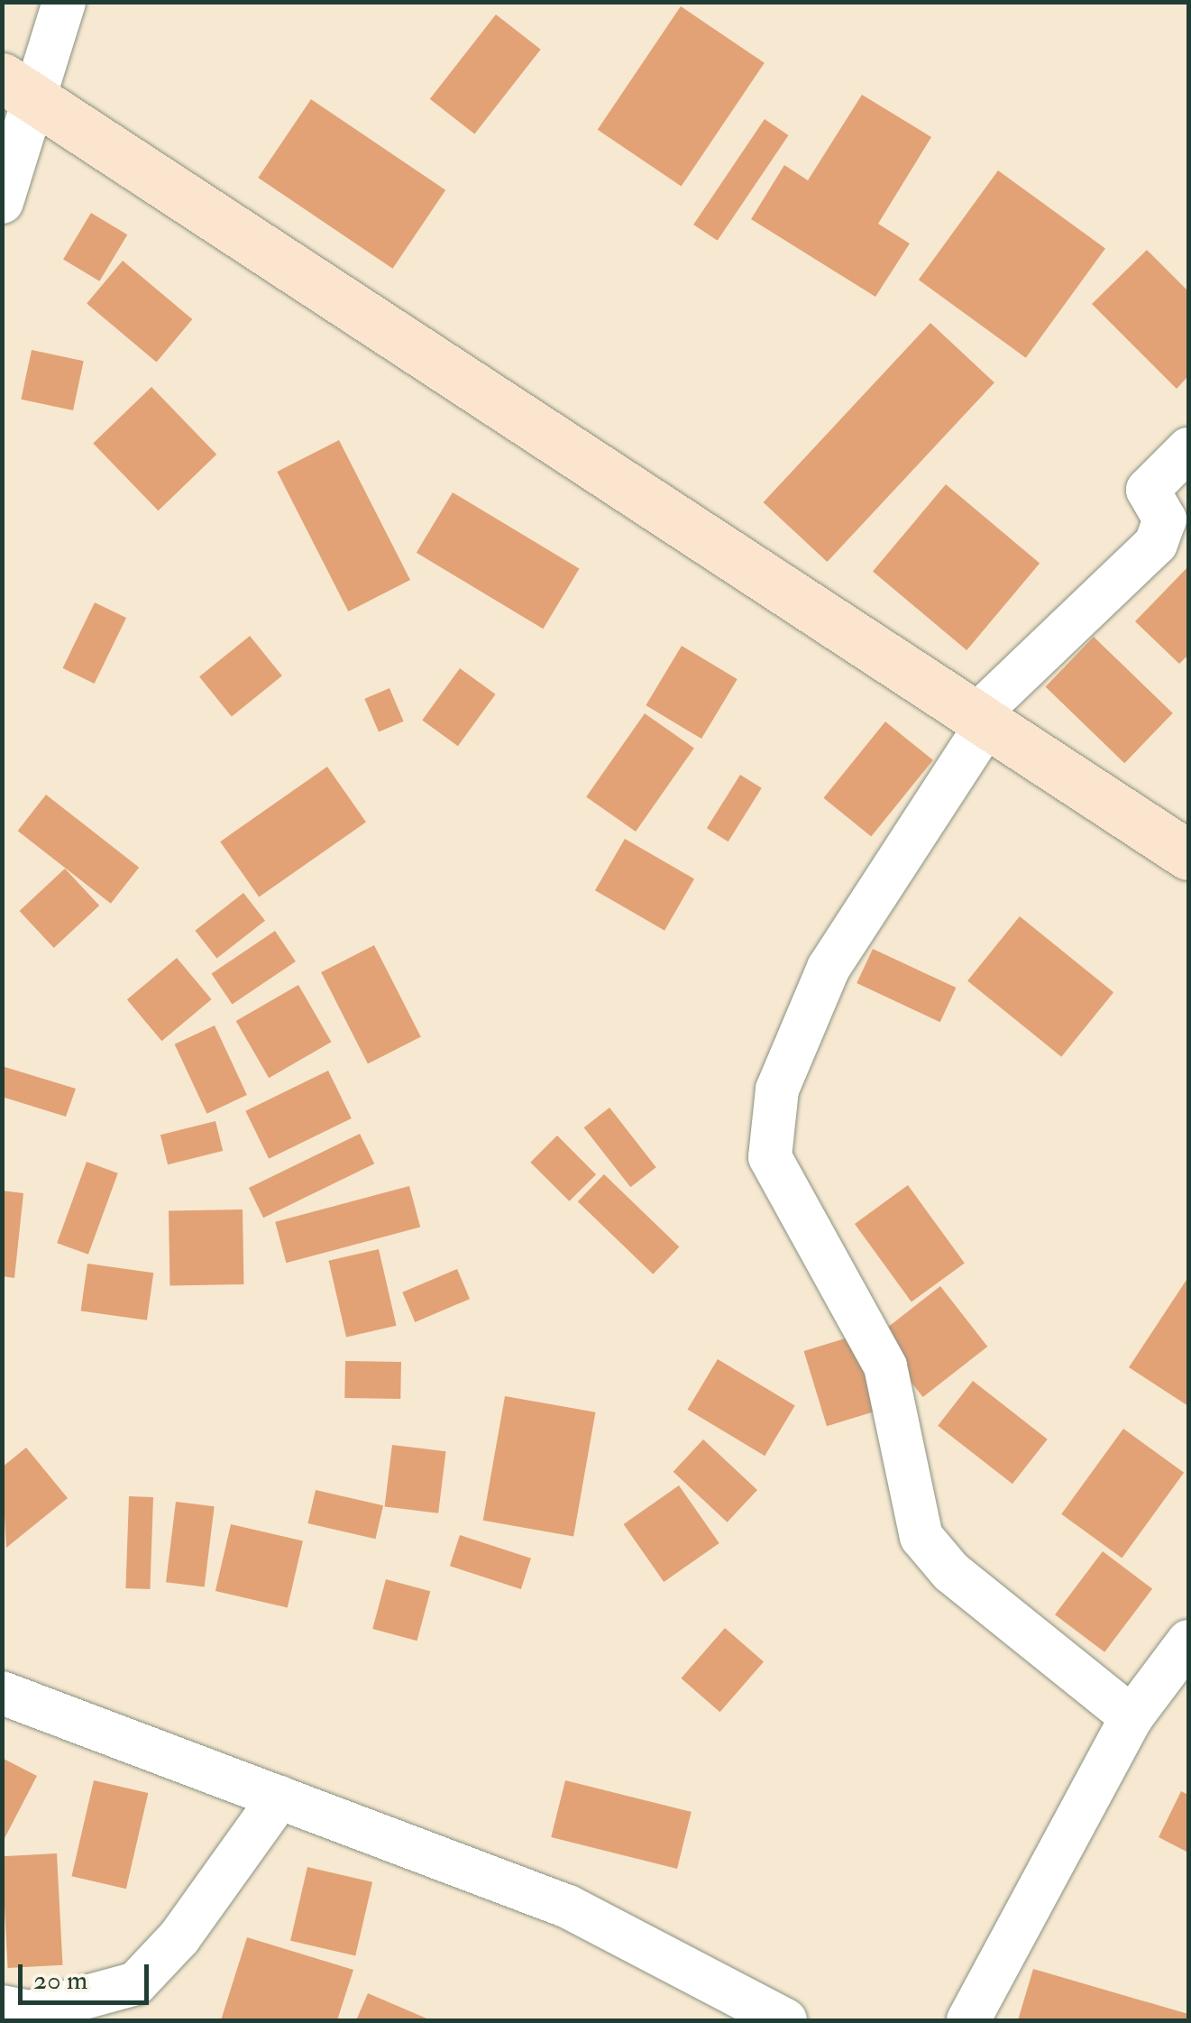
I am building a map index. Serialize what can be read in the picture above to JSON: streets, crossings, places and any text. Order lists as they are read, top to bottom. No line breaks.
{"scale_bar":"20 m"}
